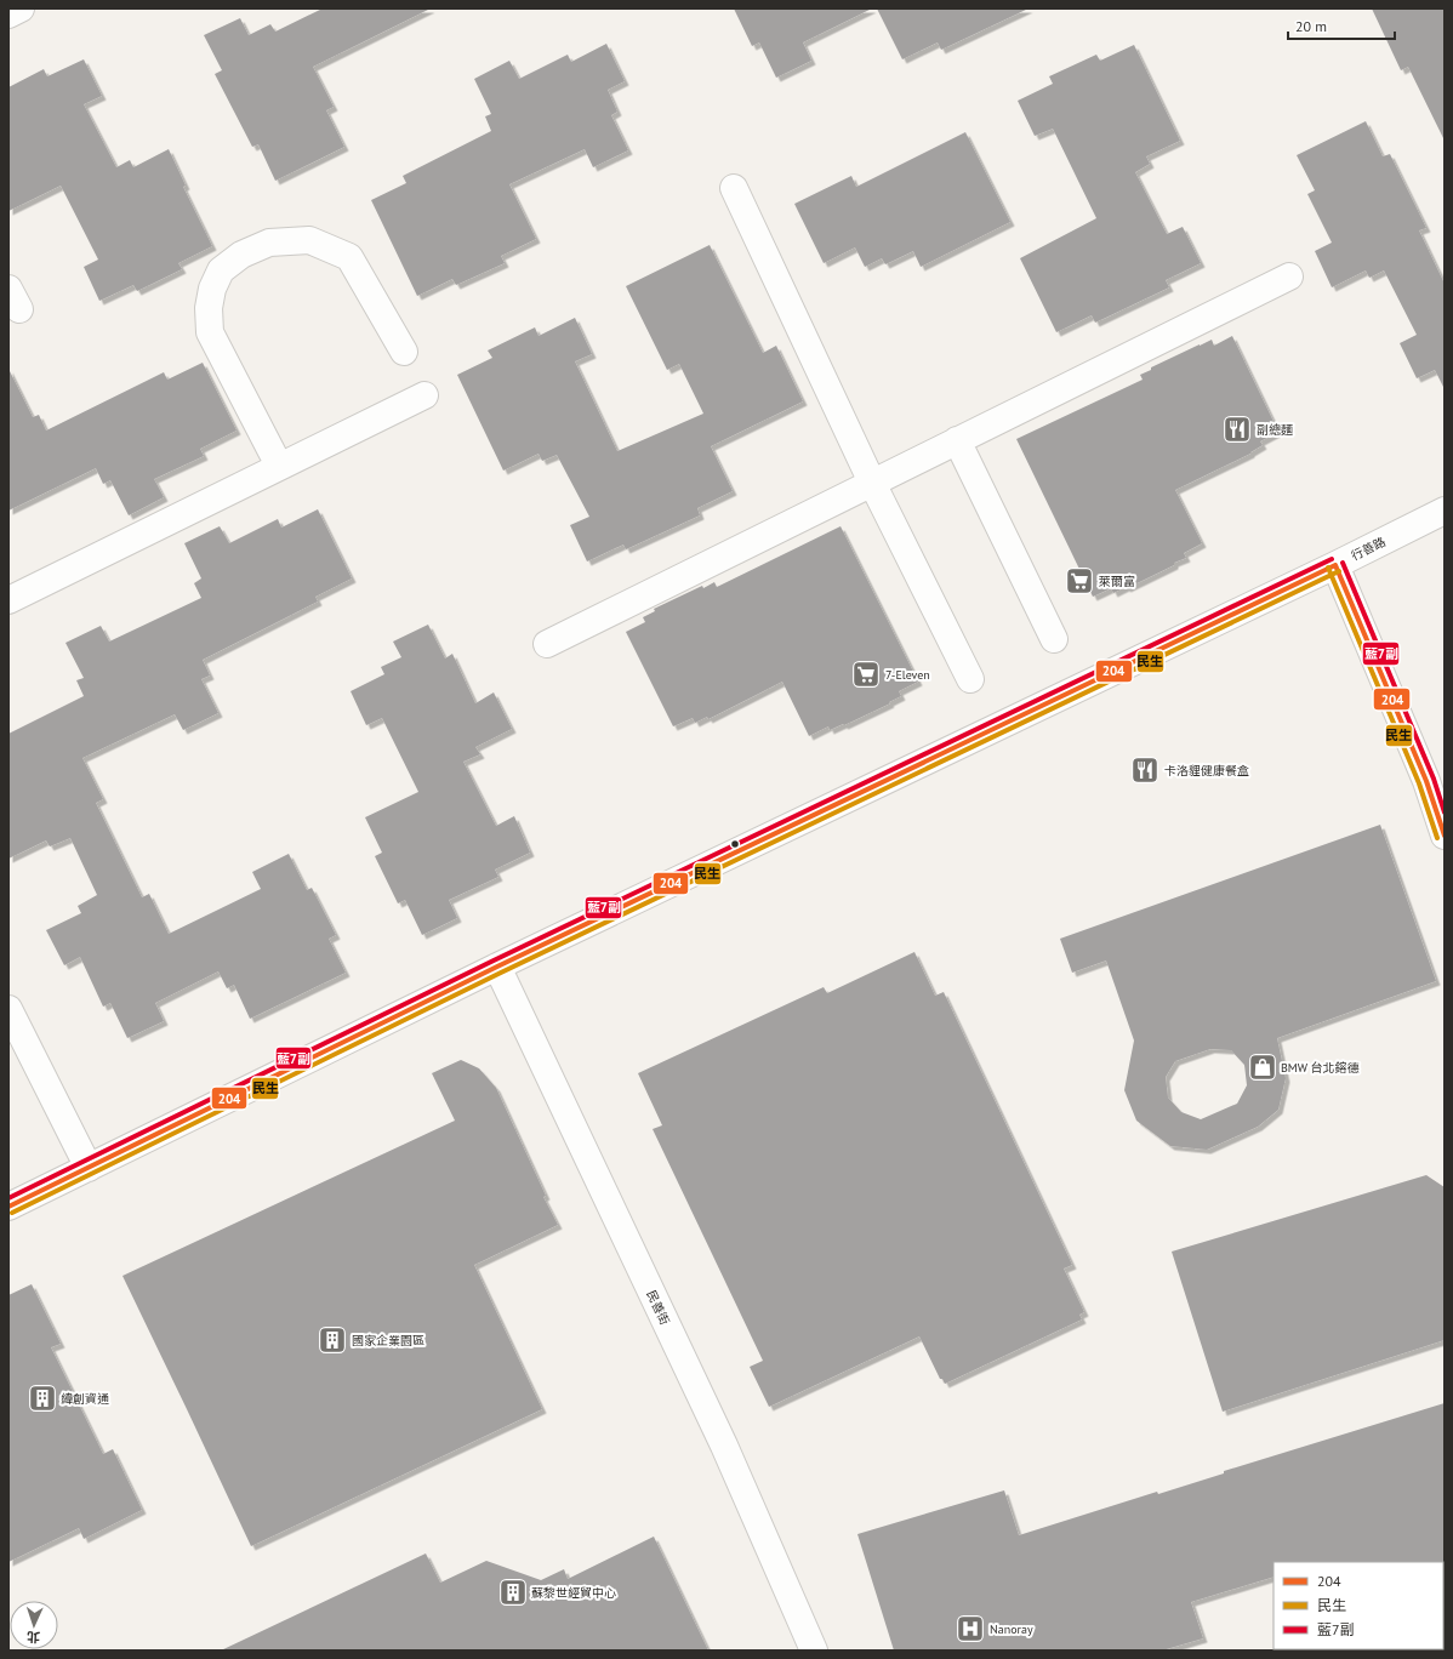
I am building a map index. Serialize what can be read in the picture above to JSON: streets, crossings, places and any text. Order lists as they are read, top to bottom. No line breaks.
{"streets":{"street":["行善路","民善街"]},"crossings":[["行善路","民善街"]],"places":{"restaurant":["副總麵","卡洛貍健康餐盒"],"supermarket":["萊爾富","7-Eleven"],"shop":["BMW 台北鎔德"],"building":["國家企業園區","緯創資通","蘇黎世經貿中心"],"hospital":["Nanoray"]},"lines":["transit line 藍7副","transit line 204","transit line 民生"],"legend":["204","民生","藍7副"],"scale_bar":"20 m","north":"bottom"}
